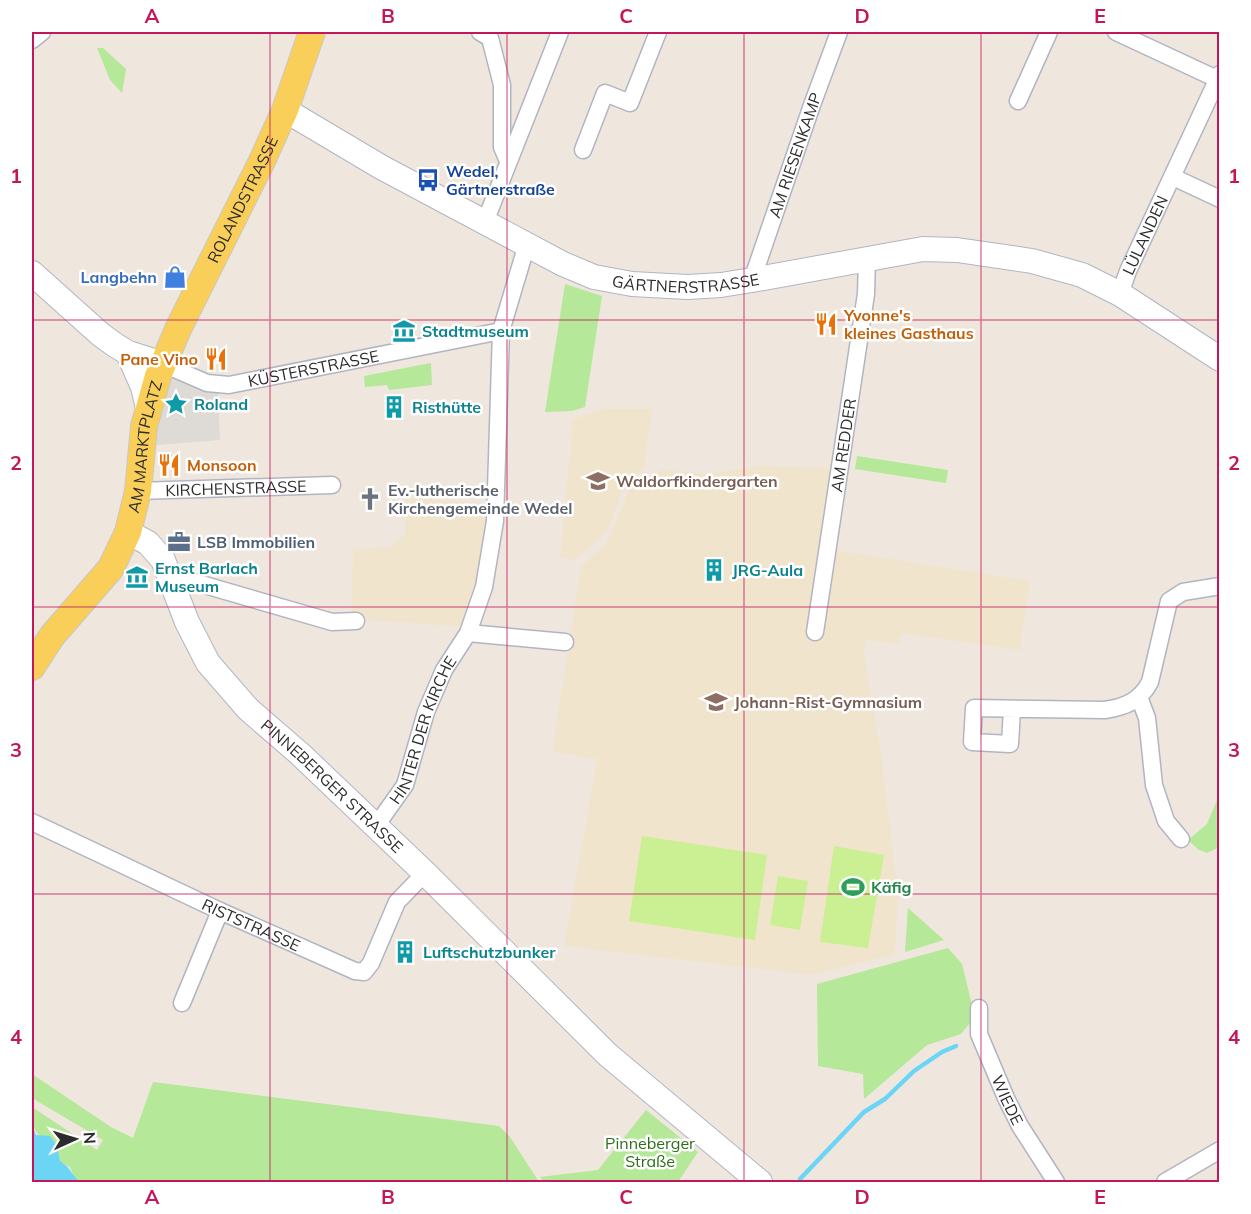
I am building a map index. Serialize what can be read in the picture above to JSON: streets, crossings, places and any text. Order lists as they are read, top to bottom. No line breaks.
{"streets":{"main road":["ROLANDSTRASSE","AM MARKTPLATZ"],"street":["AM RIESENKAMP","LÜLANDEN","GÄRTNERSTRASSE","KÜSTERSTRASSE","AM REDDER","KIRCHENSTRASSE","HINTER DER KIRCHE","PINNEBERGER STRASSE","RISTSTRASSE","WIEDE"]},"crossings":[["AM RIESENKAMP","GÄRTNERSTRASSE"],["ROLANDSTRASSE","GÄRTNERSTRASSE"],["ROLANDSTRASSE","KÜSTERSTRASSE"],["ROLANDSTRASSE","AM MARKTPLATZ"],["LÜLANDEN","GÄRTNERSTRASSE"],["GÄRTNERSTRASSE","AM REDDER"],["GÄRTNERSTRASSE","HINTER DER KIRCHE"],["KÜSTERSTRASSE","AM MARKTPLATZ"],["KÜSTERSTRASSE","HINTER DER KIRCHE"],["AM MARKTPLATZ","KIRCHENSTRASSE"],["AM MARKTPLATZ","PINNEBERGER STRASSE"],["HINTER DER KIRCHE","PINNEBERGER STRASSE"],["PINNEBERGER STRASSE","RISTSTRASSE"]],"parks":["Pinneberger Straße"],"places":{"bus stop":["Wedel, Gärtnerstraße"],"shop":["Langbehn"],"restaurant":["Yvonne's kleines Gasthaus","Pane Vino","Monsoon"],"museum":["Stadtmuseum","Ernst Barlach Museum"],"place":["Roland"],"building":["Risthütte","JRG-Aula","Luftschutzbunker"],"school or university":["Waldorfkindergarten","Johann-Rist-Gymnasium"],"church":["Ev.-lutherische Kirchengemeinde Wedel"],"office":["LSB Immobilien"],"sports":["Käfig"]},"north":"right","grid":{"columns":["A","B","C","D","E"],"rows":["1","2","3","4"]}}
